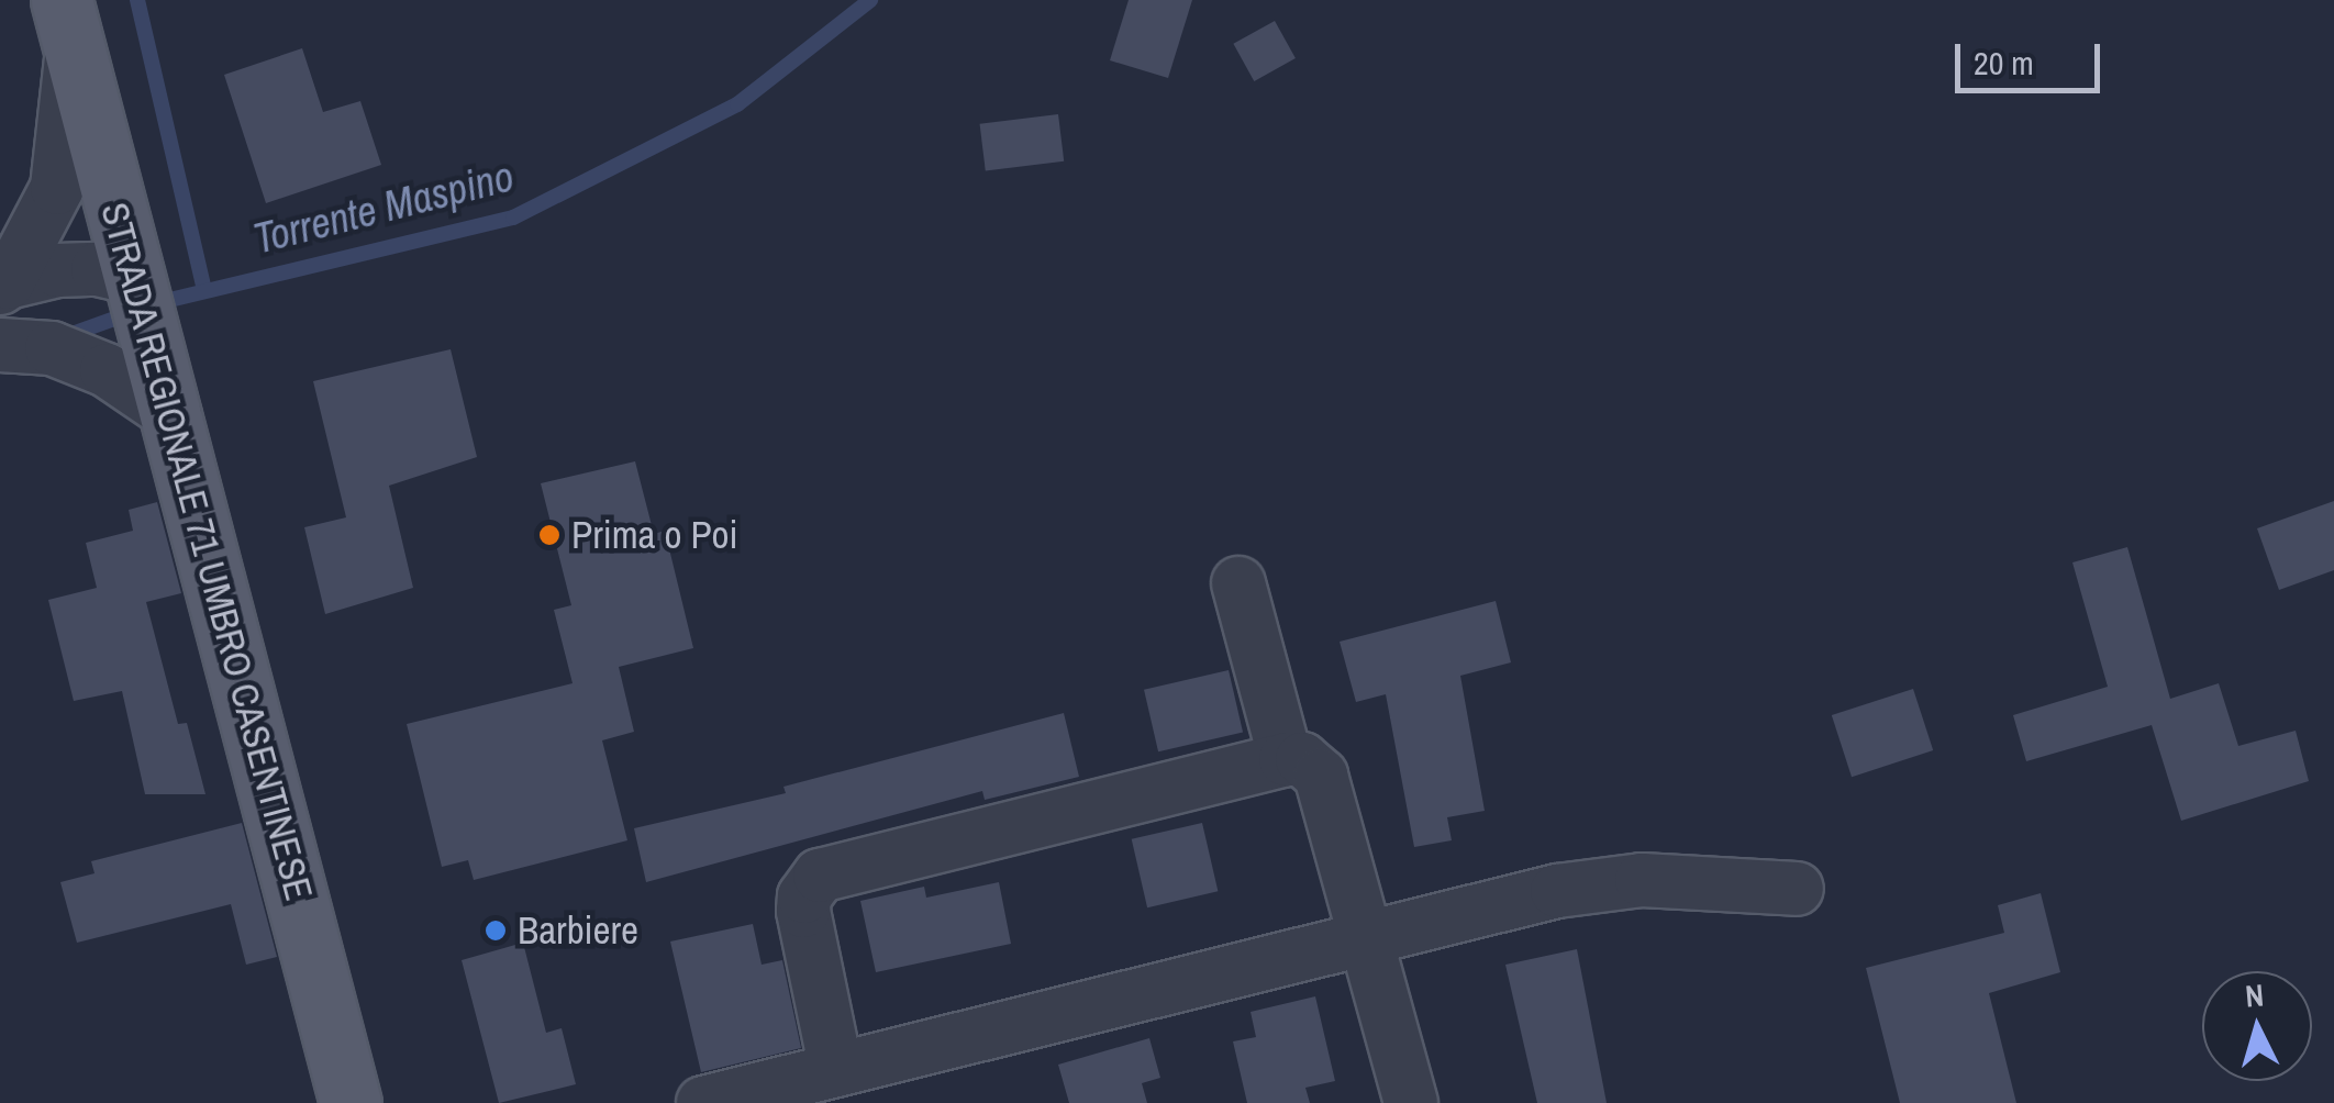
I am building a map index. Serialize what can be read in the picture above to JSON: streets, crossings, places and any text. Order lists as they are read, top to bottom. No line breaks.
{"streets":{"main road":["STRADA REGIONALE 71 UMBRO CASENTINESE"]},"water":["Torrente Maspino"],"places":["Prima o Poi","Barbiere"],"scale_bar":"20 m","north":"top"}
